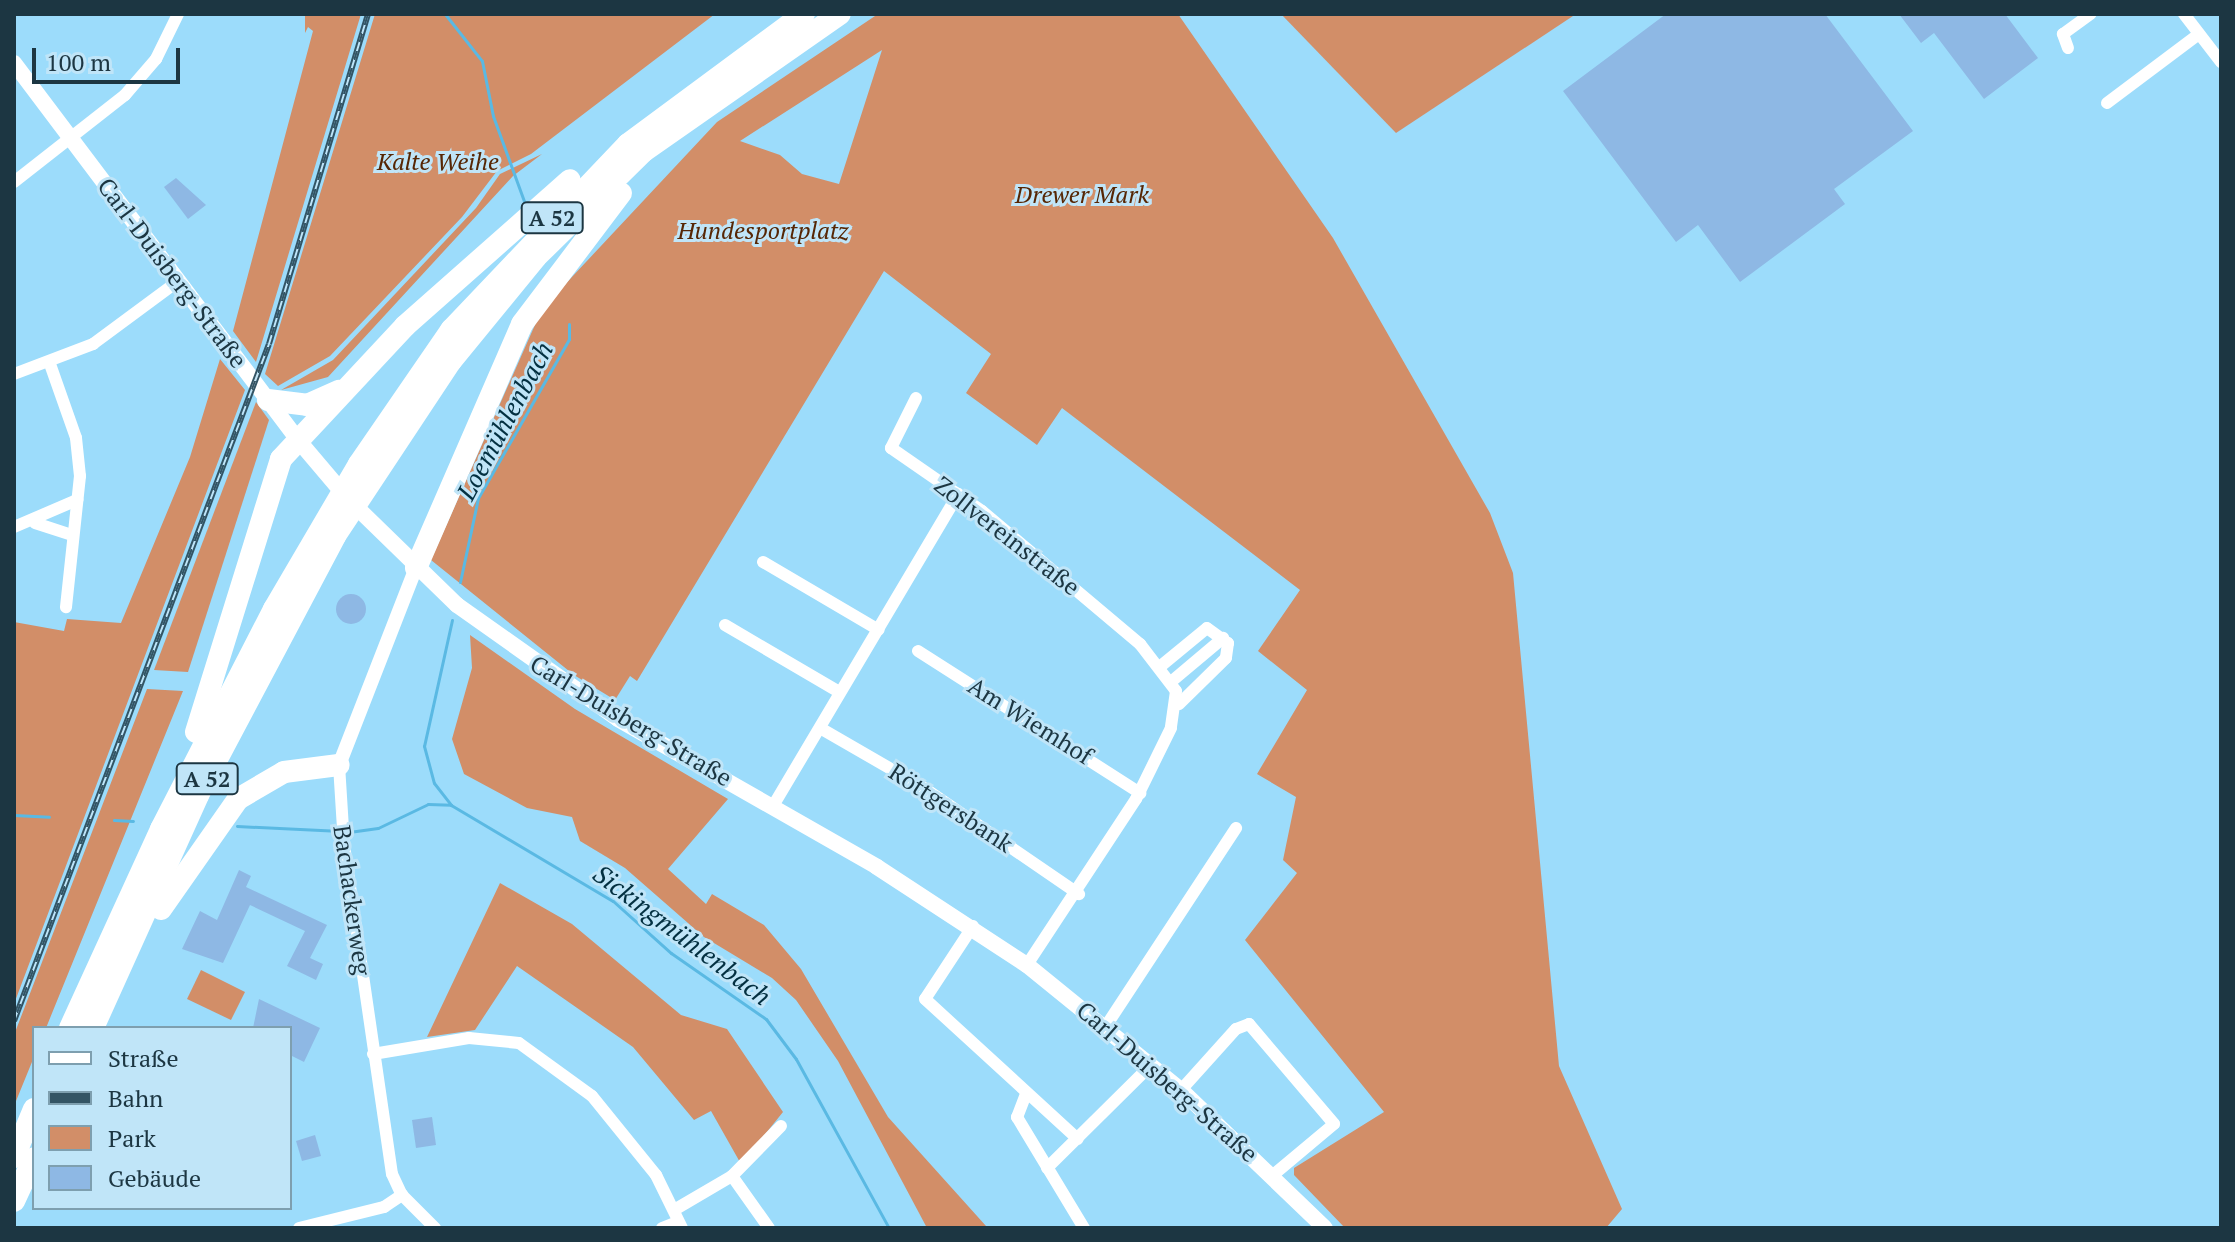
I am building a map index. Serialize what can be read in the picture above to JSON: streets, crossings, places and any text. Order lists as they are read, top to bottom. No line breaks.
{"streets":{"highway":["A 52"],"main road":["Carl-Duisberg-Straße"],"street":["Zollvereinstraße","Am Wiemhof","Röttgersbank","Bachackerweg"]},"crossings":[["Carl-Duisberg-Straße","Bachackerweg"]],"water":["Loemühlenbach","Sickingmühlenbach"],"parks":["Kalte Weihe","Drewer Mark","Hundesportplatz"],"legend":["Straße","Bahn","Park","Gebäude"],"scale_bar":"100 m"}
